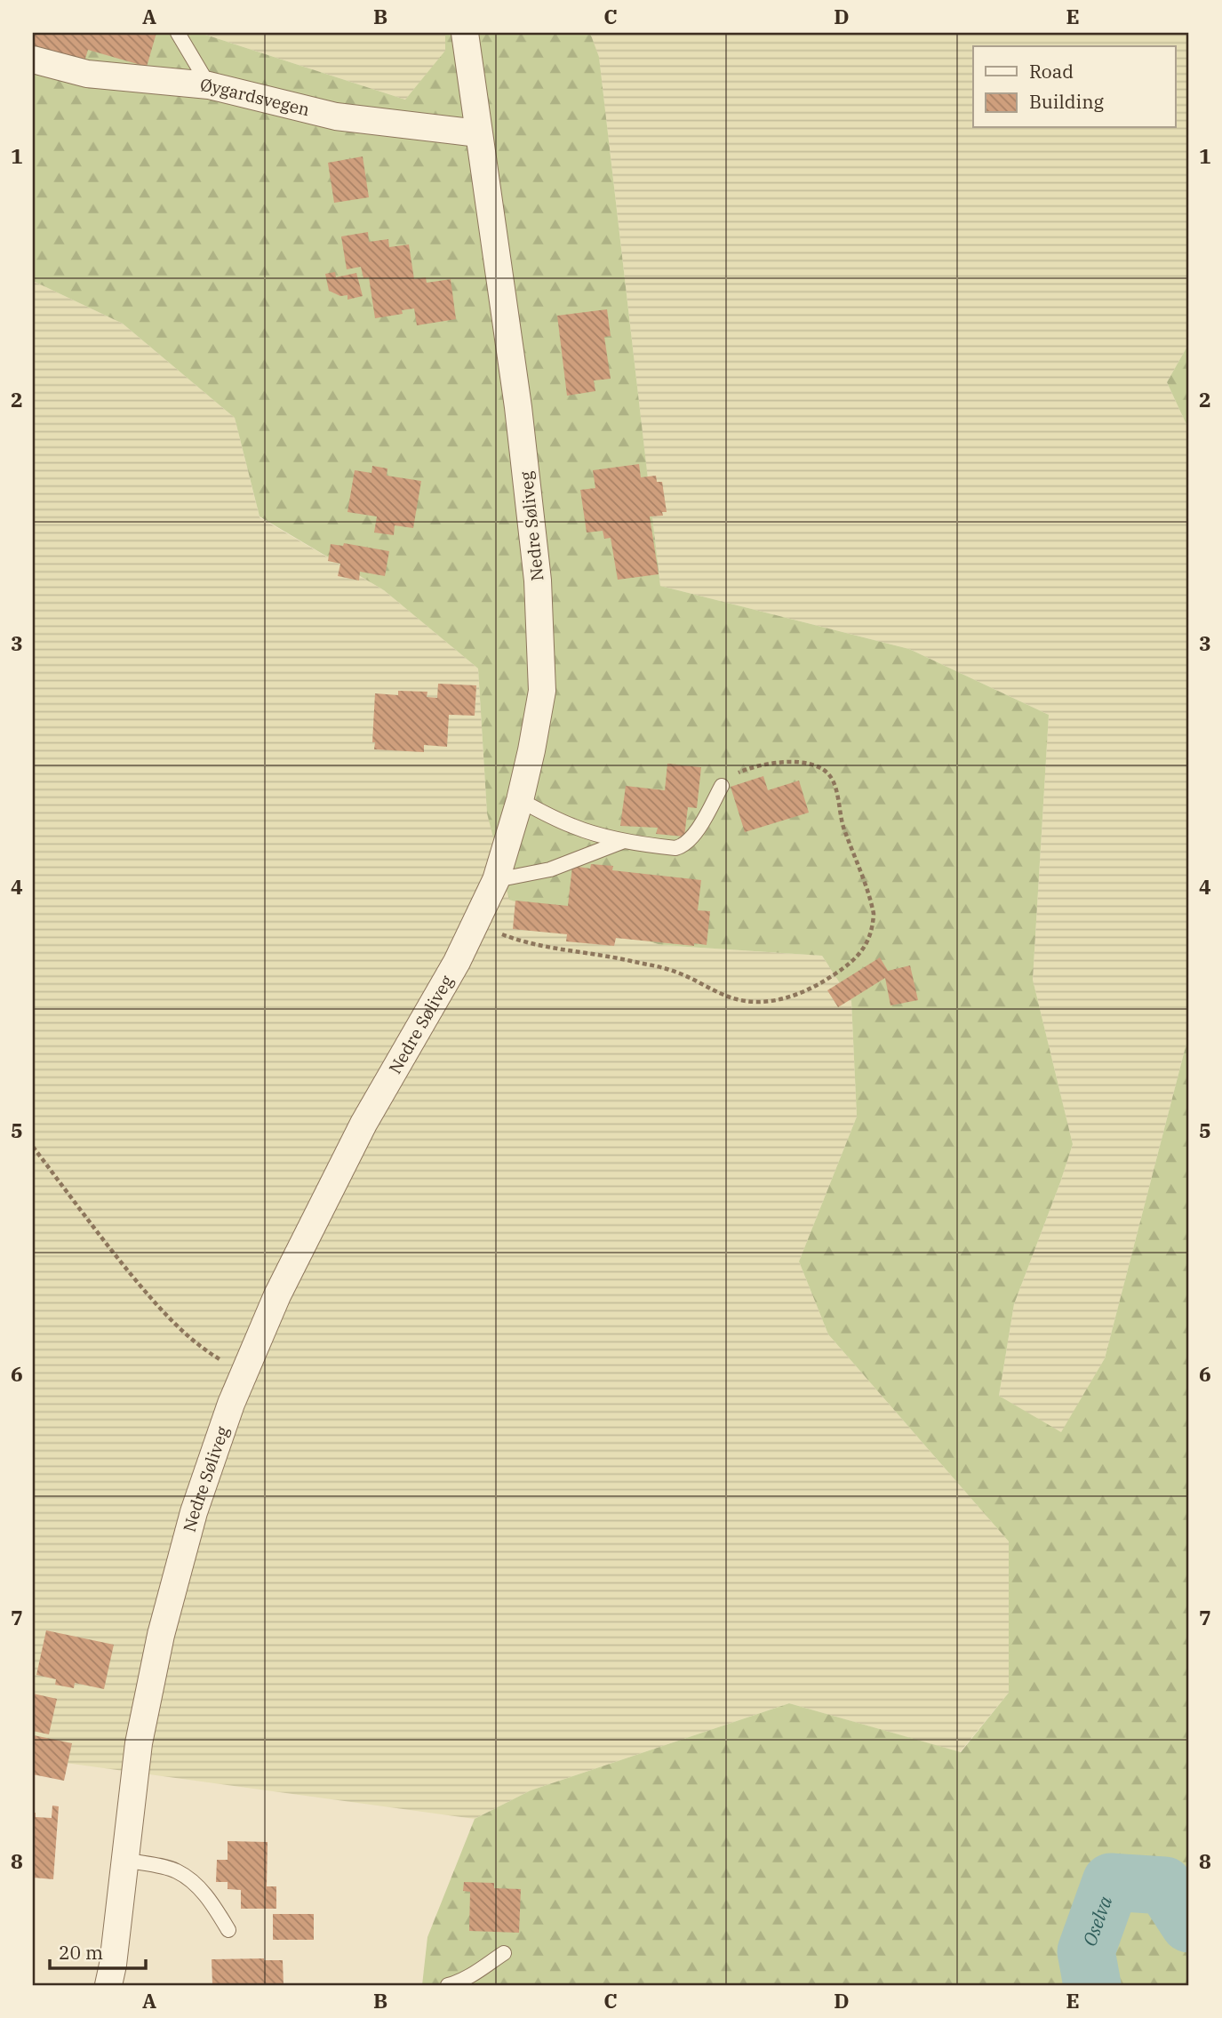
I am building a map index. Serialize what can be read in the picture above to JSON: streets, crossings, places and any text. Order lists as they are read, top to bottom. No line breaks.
{"streets":{"street":["Øygardsvegen","Nedre Søliveg"]},"crossings":[["Øygardsvegen","Nedre Søliveg"]],"water":["Oselva"],"legend":["Road","Building"],"scale_bar":"20 m","grid":{"columns":["A","B","C","D","E"],"rows":["1","2","3","4","5","6","7","8"]}}
